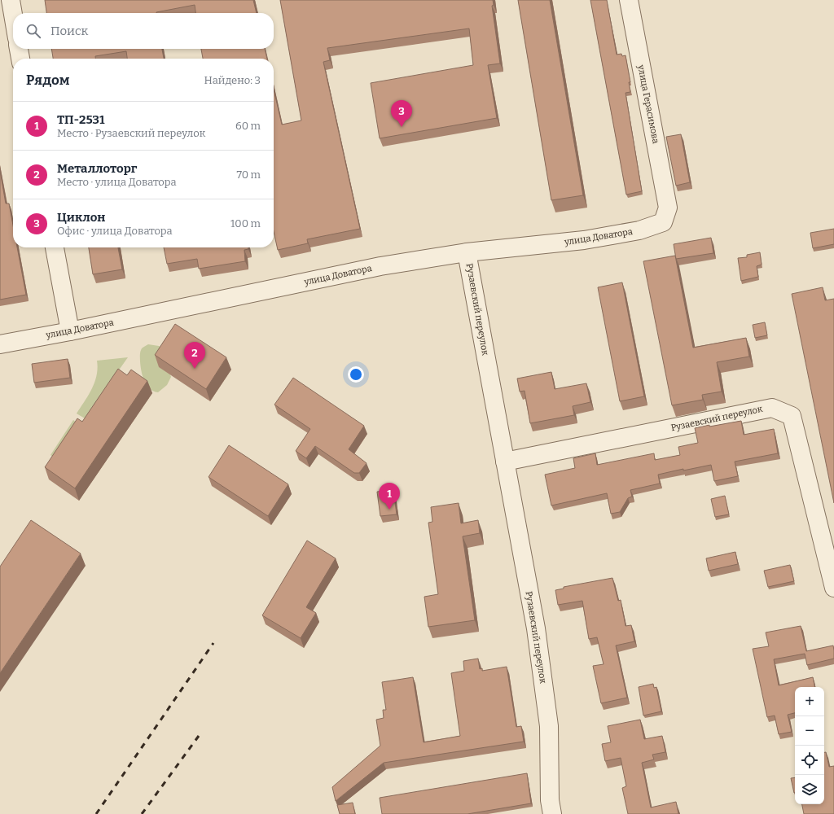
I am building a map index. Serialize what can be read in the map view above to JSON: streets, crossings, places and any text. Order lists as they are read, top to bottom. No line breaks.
{"streets":{"street":["улица Герасимова","улица Доватора","Рузаевский переулок"]},"crossings":[["улица Герасимова","улица Доватора"],["улица Доватора","Рузаевский переулок"]],"page":{"search":"Поиск","heading":["Рядом","Найдено: 3"],"pins":["3","2","1"],"list":[{"mark":"1","name":"ТП-2531","note":"Место · Рузаевский переулок","value":"60 m"},{"mark":"2","name":"Металлоторг","note":"Место · улица Доватора","value":"70 m"},{"mark":"3","name":"Циклон","note":"Офис · улица Доватора","value":"100 m"}],"map_buttons":["+","−"]}}
